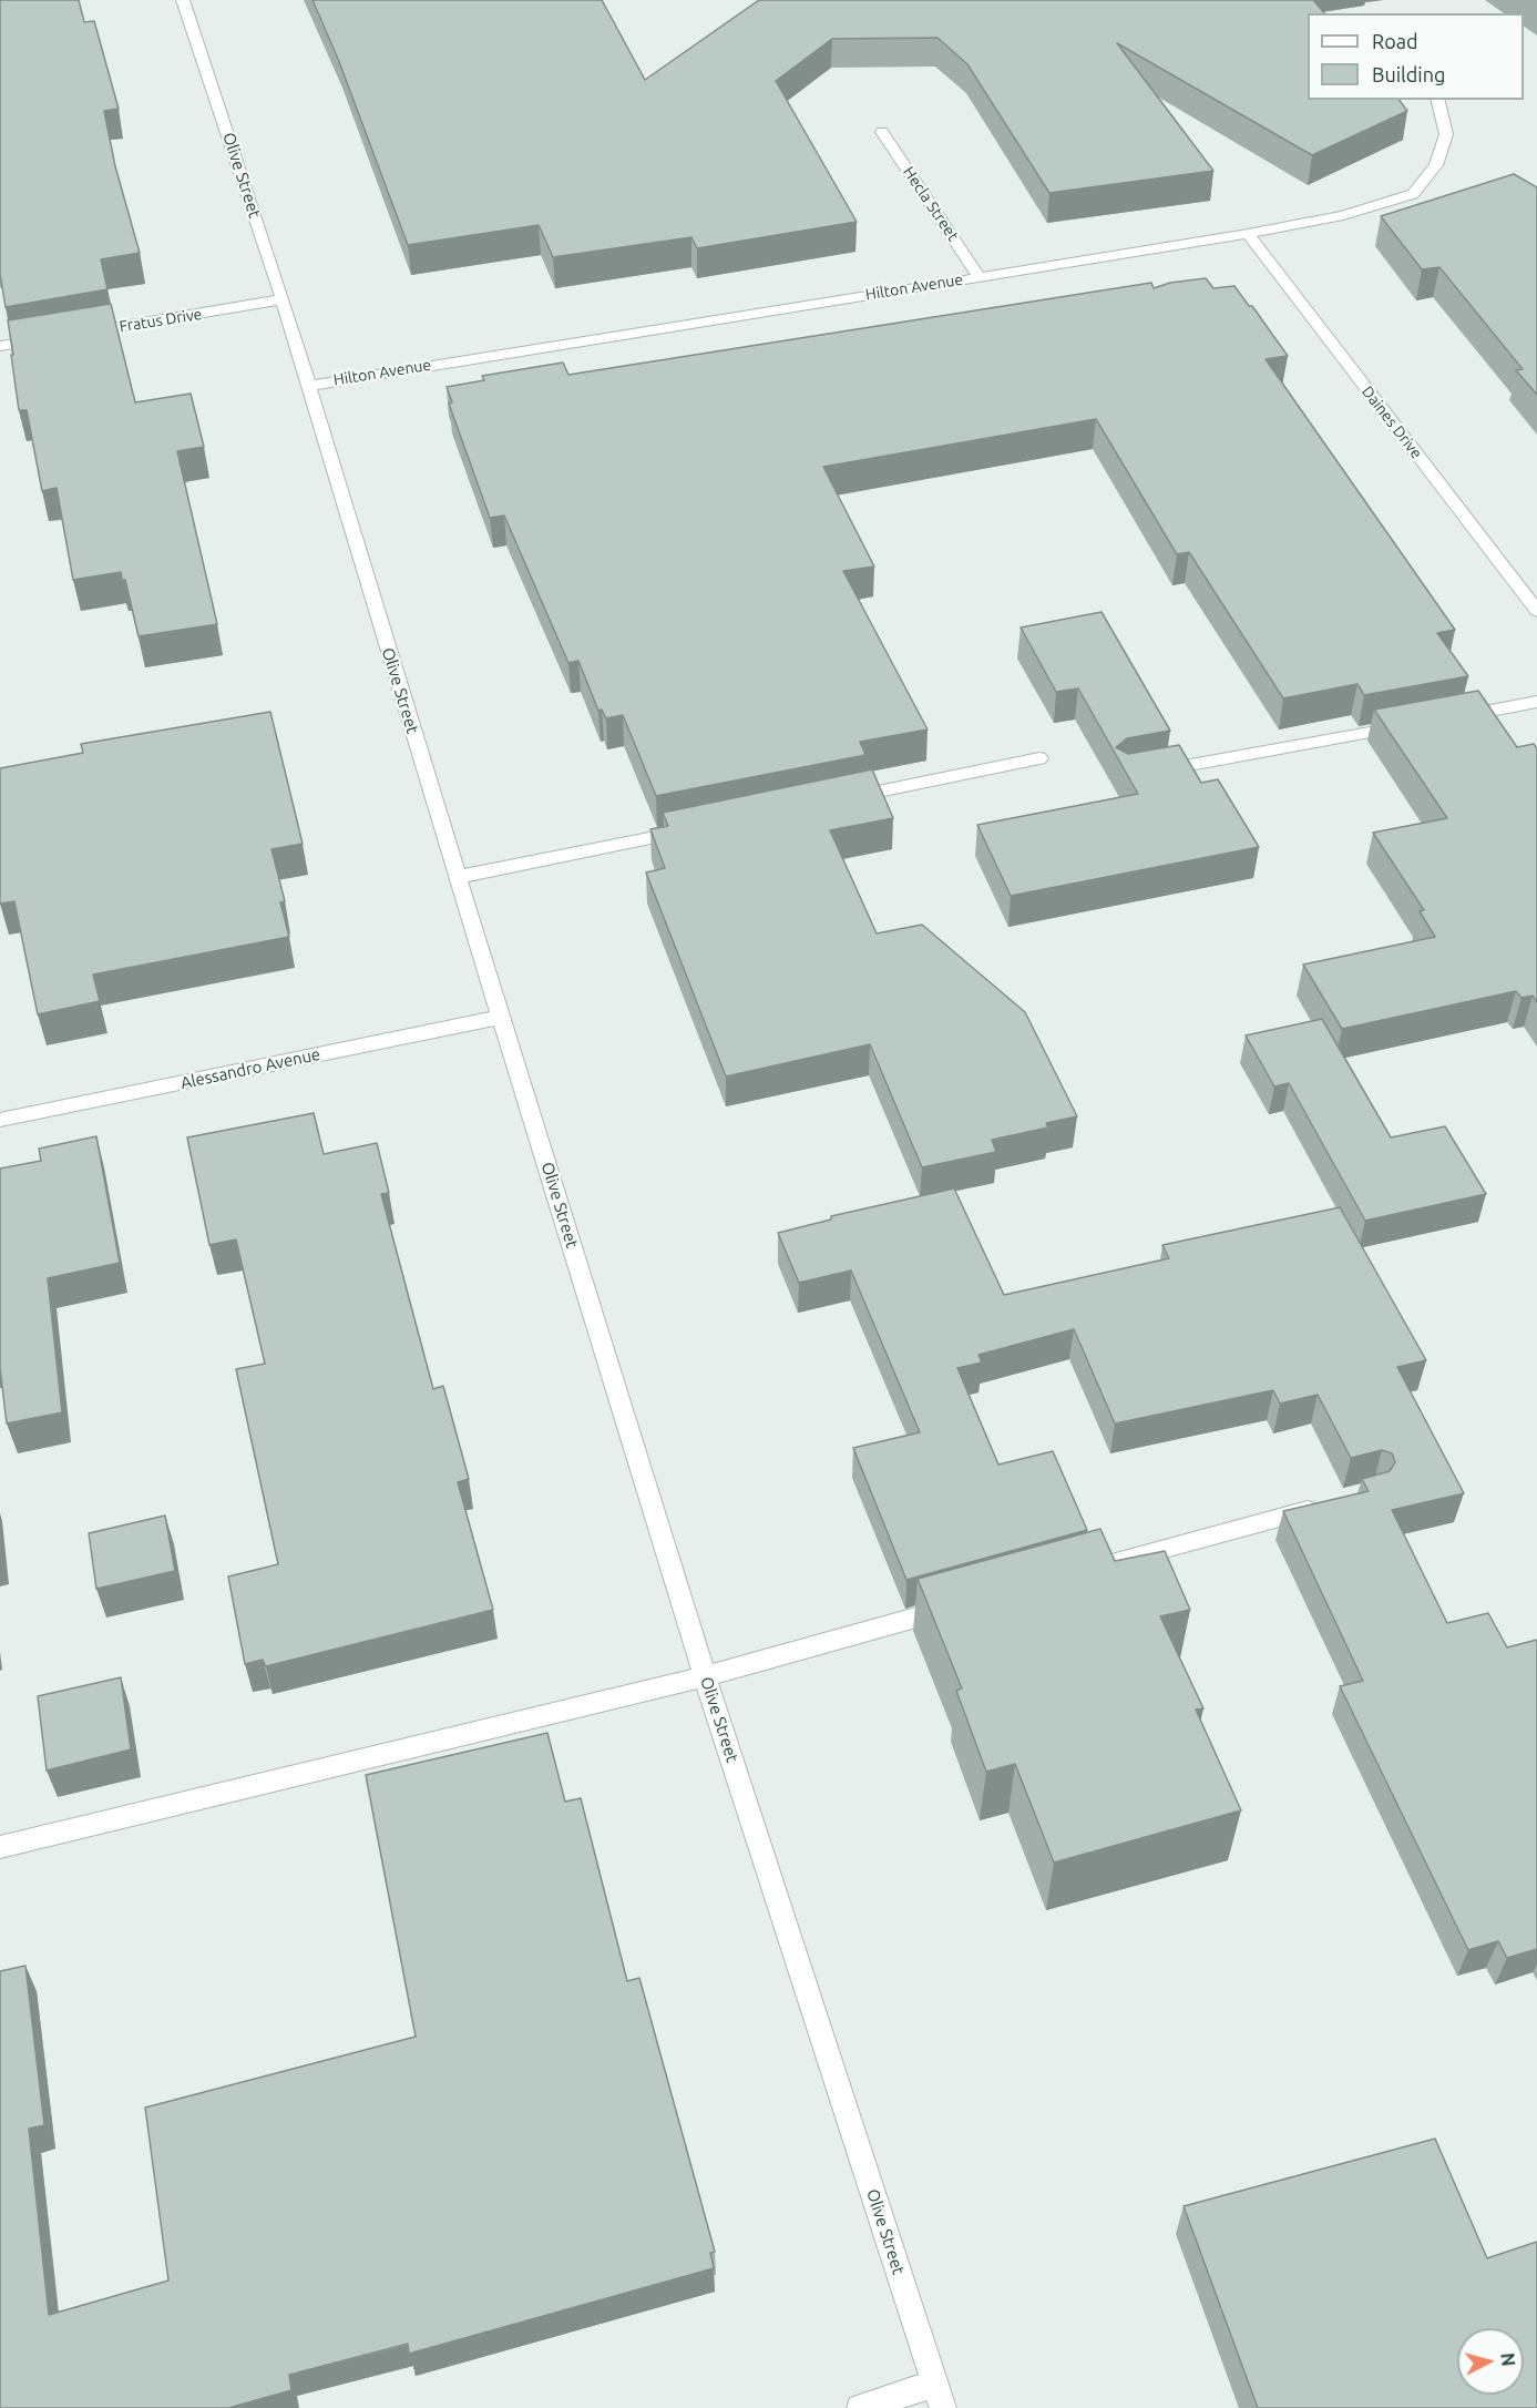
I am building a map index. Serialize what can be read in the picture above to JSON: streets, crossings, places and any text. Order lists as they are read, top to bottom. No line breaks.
{"streets":{"street":["Olive Street","Hecla Street","Hilton Avenue","Fratus Drive","Daines Drive","Alessandro Avenue"]},"crossings":[["Olive Street","Hilton Avenue"],["Olive Street","Fratus Drive"],["Olive Street","Alessandro Avenue"],["Hecla Street","Hilton Avenue"],["Hilton Avenue","Daines Drive"]],"legend":["Road","Building"],"north":"right"}
